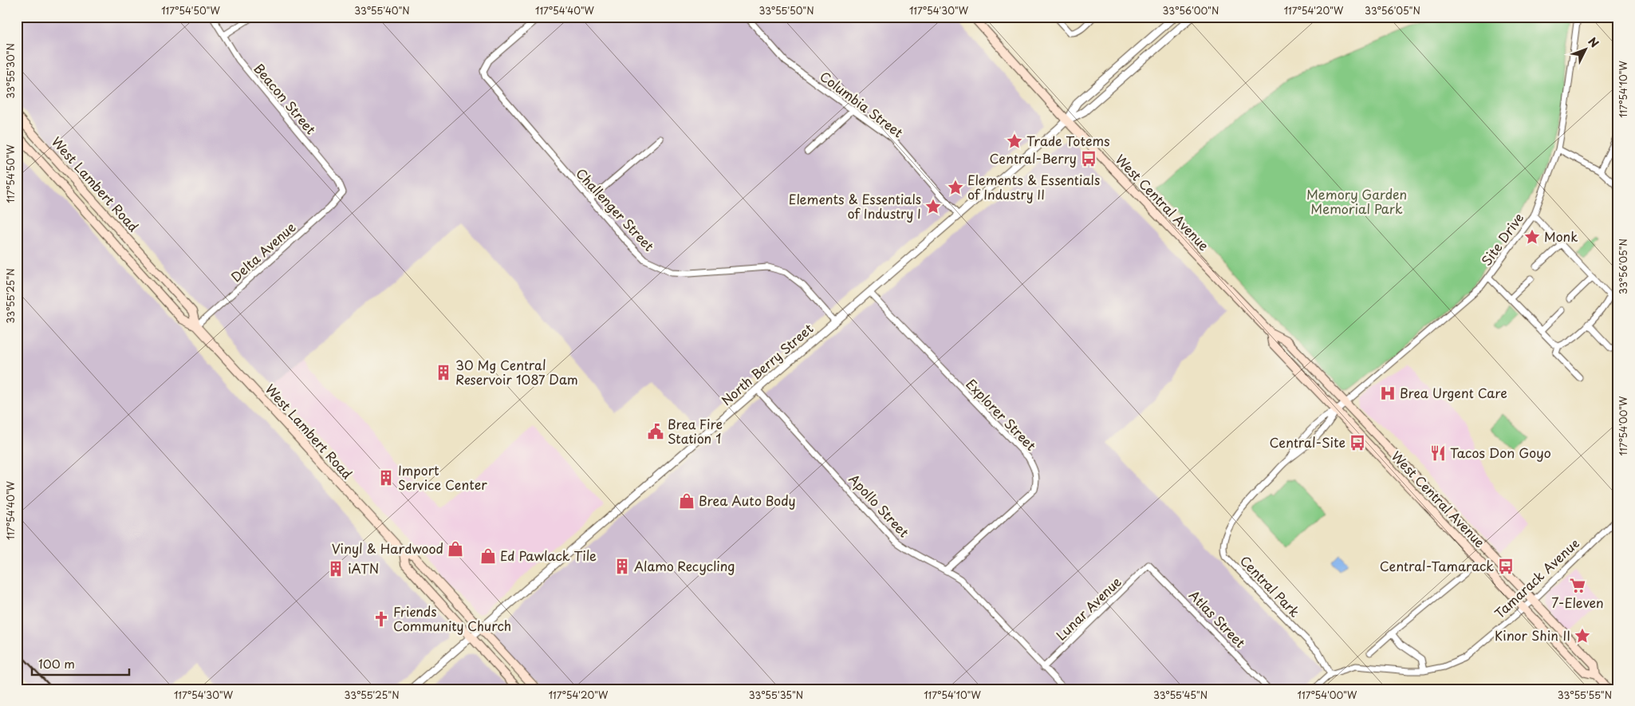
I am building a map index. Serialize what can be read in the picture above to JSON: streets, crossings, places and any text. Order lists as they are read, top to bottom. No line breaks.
{"streets":{"main road":["West Lambert Road","West Central Avenue"],"street":["Beacon Street","Columbia Street","Challenger Street","Site Drive","Delta Avenue","North Berry Street","Explorer Street","Apollo Street","Tamarack Avenue","Central Park","Lunar Avenue","Atlas Street"]},"crossings":[["Beacon Street","Delta Avenue"],["Columbia Street","North Berry Street"],["West Lambert Road","Delta Avenue"],["West Lambert Road","North Berry Street"],["West Central Avenue","Site Drive"],["West Central Avenue","North Berry Street"],["West Central Avenue","Tamarack Avenue"],["Challenger Street","North Berry Street"],["Site Drive","Central Park"],["North Berry Street","Explorer Street"],["North Berry Street","Apollo Street"],["Explorer Street","Apollo Street"],["Apollo Street","Lunar Avenue"],["Tamarack Avenue","Central Park"],["Lunar Avenue","Atlas Street"]],"parks":["Memory Garden Memorial Park"],"places":{"place":["Trade Totems","Elements & Essentials of Industry II","Elements & Essentials of Industry I","Monk","Kinor Shin II"],"bus stop":["Central-Berry","Central-Site","Central-Tamarack"],"building":["30 Mg Central Reservoir 1087 Dam","Import Service Center","Alamo Recycling","iATN"],"hospital":["Brea Urgent Care"],"public building":["Brea Fire Station 1"],"restaurant":["Tacos Don Goyo"],"shop":["Brea Auto Body","Vinyl & Hardwood","Ed Pawlack Tile"],"supermarket":["7-Eleven"],"church":["Friends Community Church"]},"scale_bar":"100 m","north":"top right","coordinates":["117°54'50\"W","33°55'40\"N","117°54'40\"W","33°55'50\"N","117°54'30\"W","33°56'00\"N","117°54'20\"W","33°56'05\"N","33°55'30\"N","117°54'10\"W","33°55'25\"N","117°54'00\"W","33°55'35\"N","33°55'45\"N","33°55'55\"N"]}
